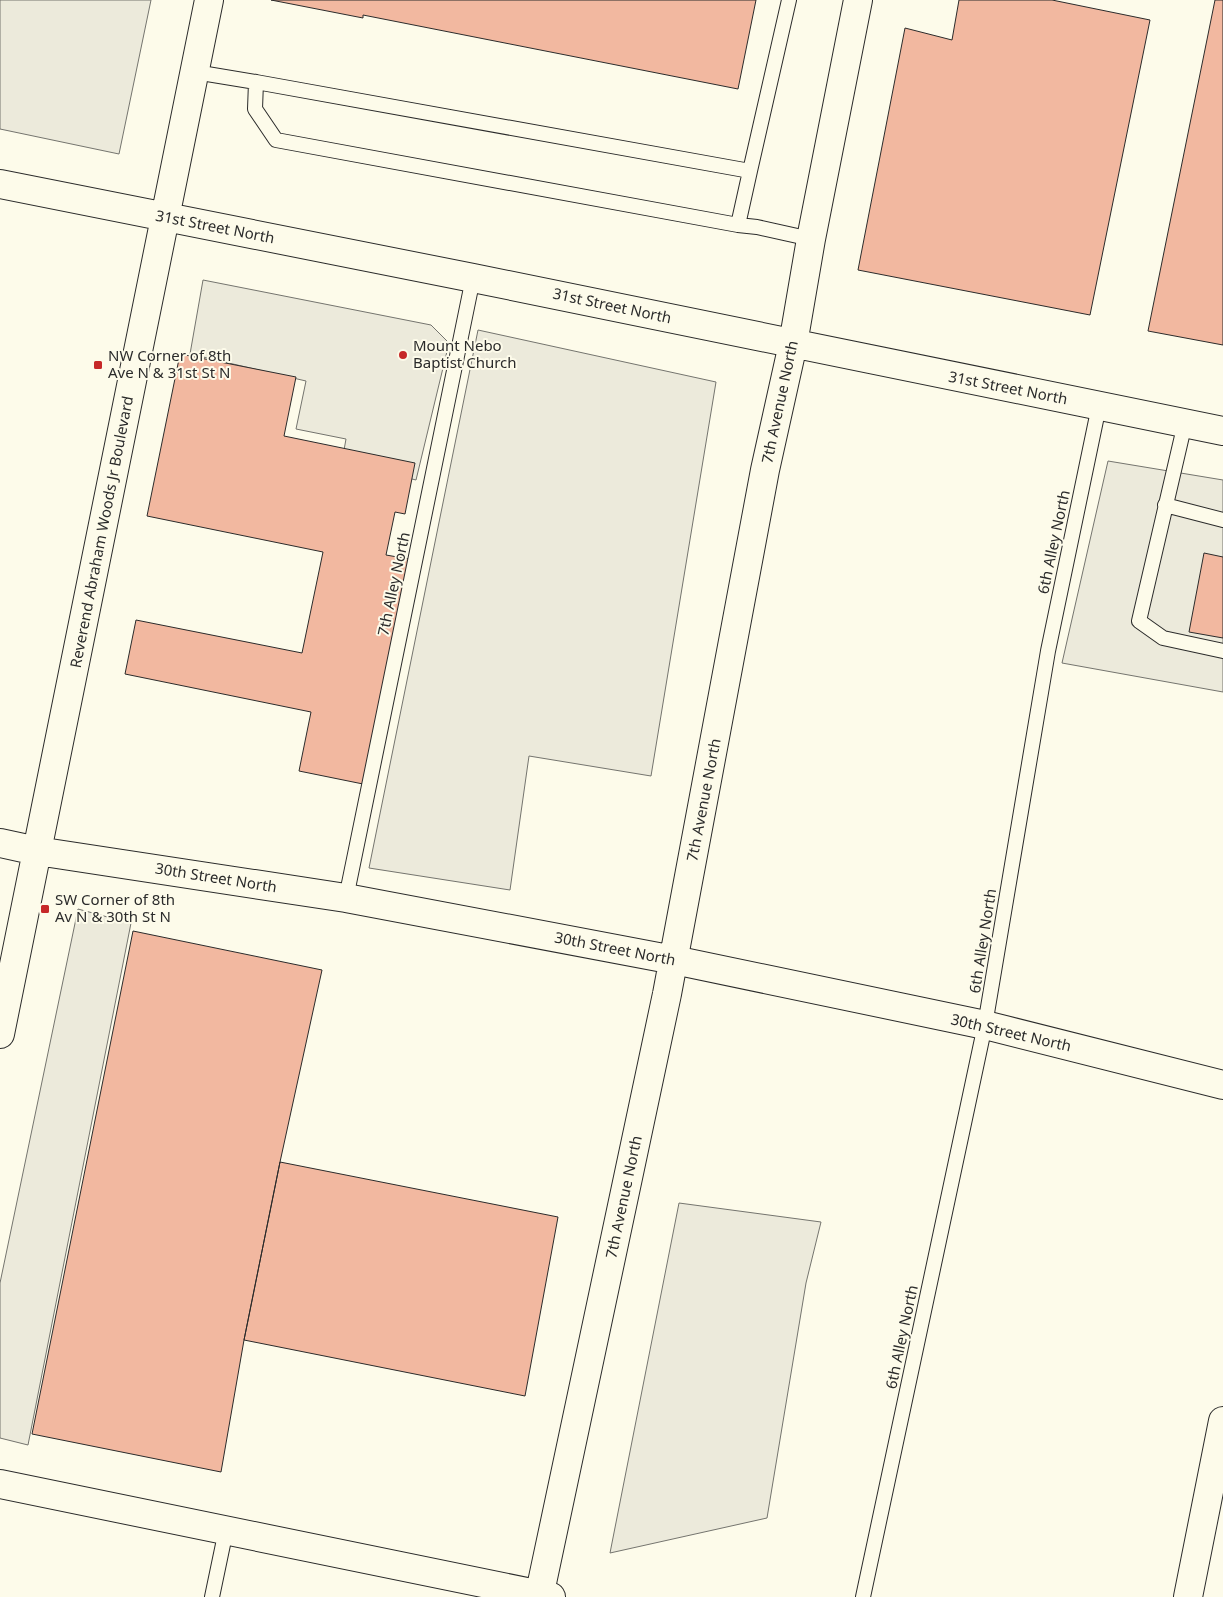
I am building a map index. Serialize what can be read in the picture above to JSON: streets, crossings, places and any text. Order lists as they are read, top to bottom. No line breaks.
{"streets":{"street":["31st Street North","7th Avenue North","Reverend Abraham Woods Jr Boulevard","30th Street North"],"lane":["6th Alley North","7th Alley North"]},"crossings":[["31st Street North","7th Avenue North"],["31st Street North","Reverend Abraham Woods Jr Boulevard"],["31st Street North","6th Alley North"],["31st Street North","7th Alley North"],["7th Avenue North","30th Street North"],["Reverend Abraham Woods Jr Boulevard","30th Street North"],["6th Alley North","30th Street North"],["7th Alley North","30th Street North"]],"places":{"other":["Mount Nebo Baptist Church"],"transit":["NW Corner of 8th Ave N & 31st St N","SW Corner of 8th Av N & 30th St N"]}}
